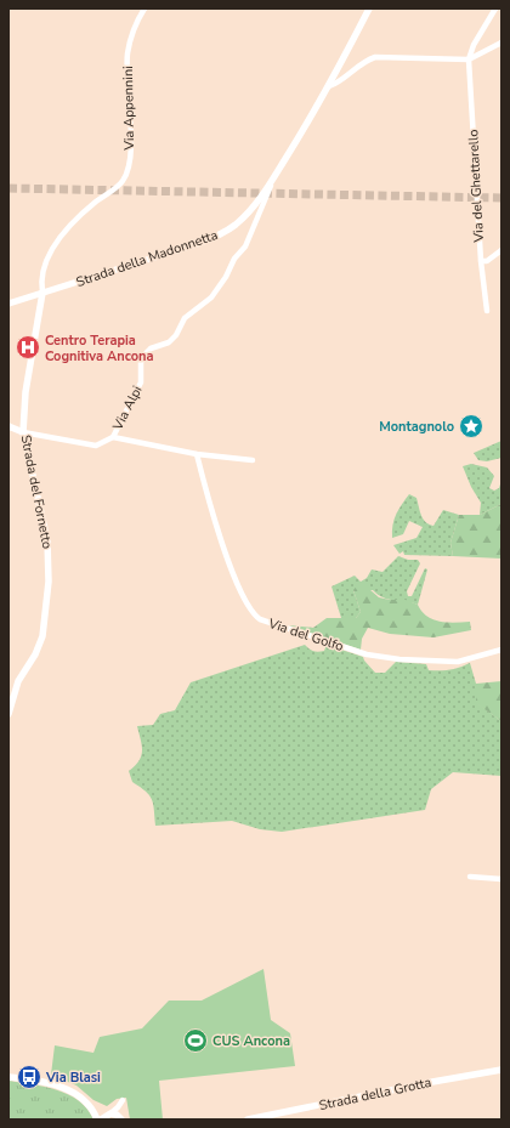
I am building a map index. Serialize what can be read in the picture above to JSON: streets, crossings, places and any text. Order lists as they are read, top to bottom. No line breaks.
{"streets":{"street":["Via Appennini","Via del Ghettarello","Strada della Madonnetta","Via Alpi","Strada del Fornetto","Via del Golfo","Strada della Grotta"]},"crossings":[["Via Appennini","Strada della Madonnetta"],["Via Appennini","Strada del Fornetto"],["Strada della Madonnetta","Via Alpi"],["Strada della Madonnetta","Strada del Fornetto"],["Via Alpi","Strada del Fornetto"]],"places":{"hospital":["Centro Terapia Cognitiva Ancona"],"place":["Montagnolo"],"sports":["CUS Ancona"],"bus stop":["Via Blasi"]}}
